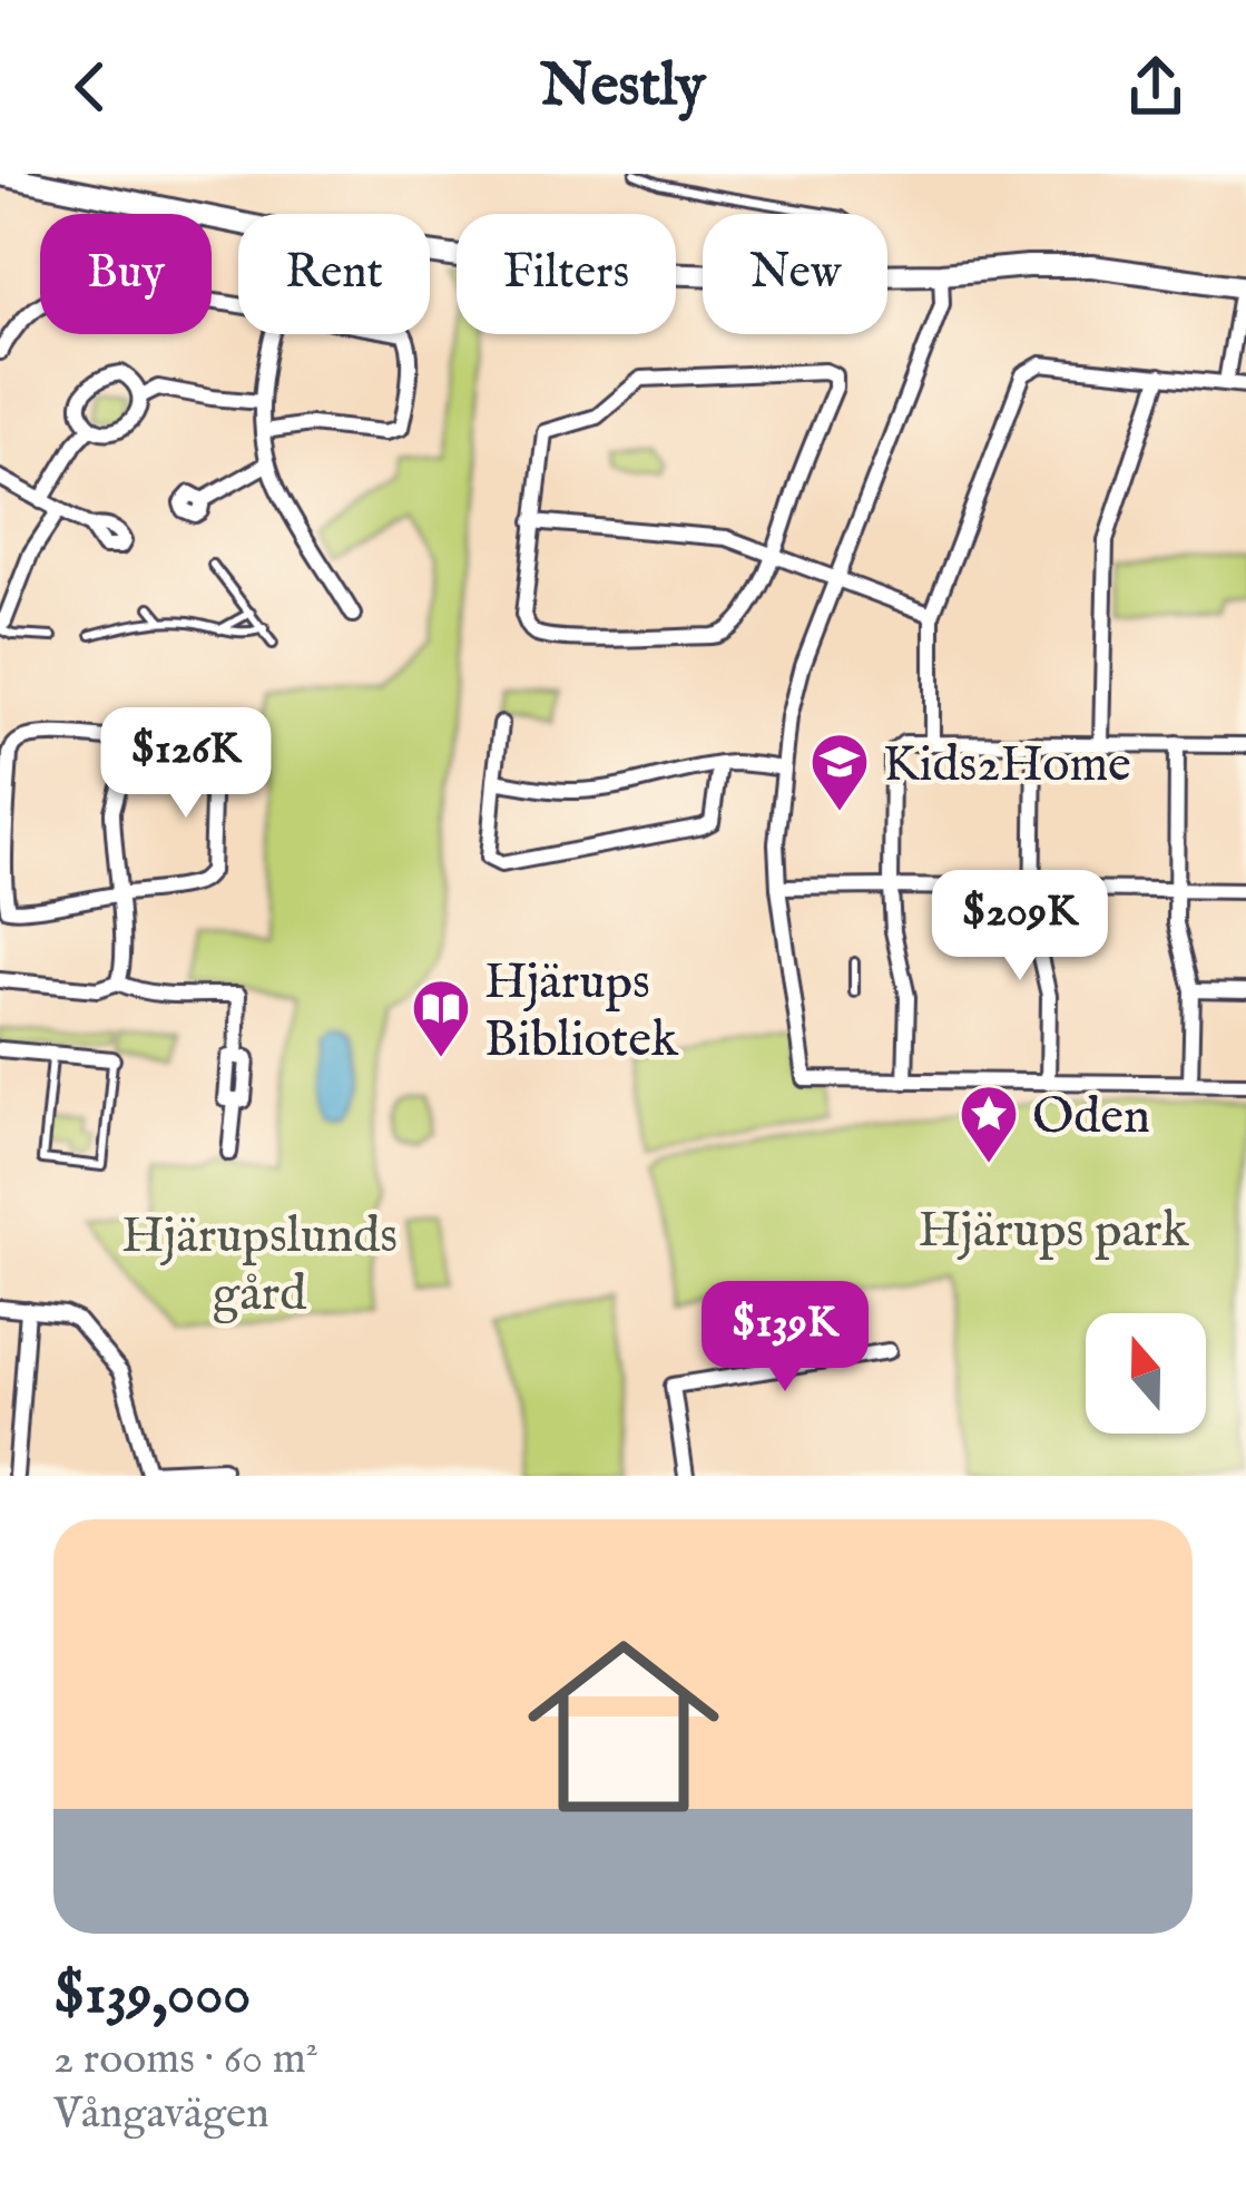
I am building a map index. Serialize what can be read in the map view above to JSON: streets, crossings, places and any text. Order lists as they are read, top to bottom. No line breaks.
{"parks":["Hjärups park","Hjärupslunds gård"],"places":{"school or university":["Kids2Home"],"library":["Hjärups Bibliotek"],"place":["Oden"]},"north":"top","page":{"header":"Nestly","chip":["Buy","Rent","Filters","New"],"price":["$126K","$209K","$139K"],"list":[{"name":"$139,000","note":"2 rooms · 60 m² · Vångavägen"}]}}
